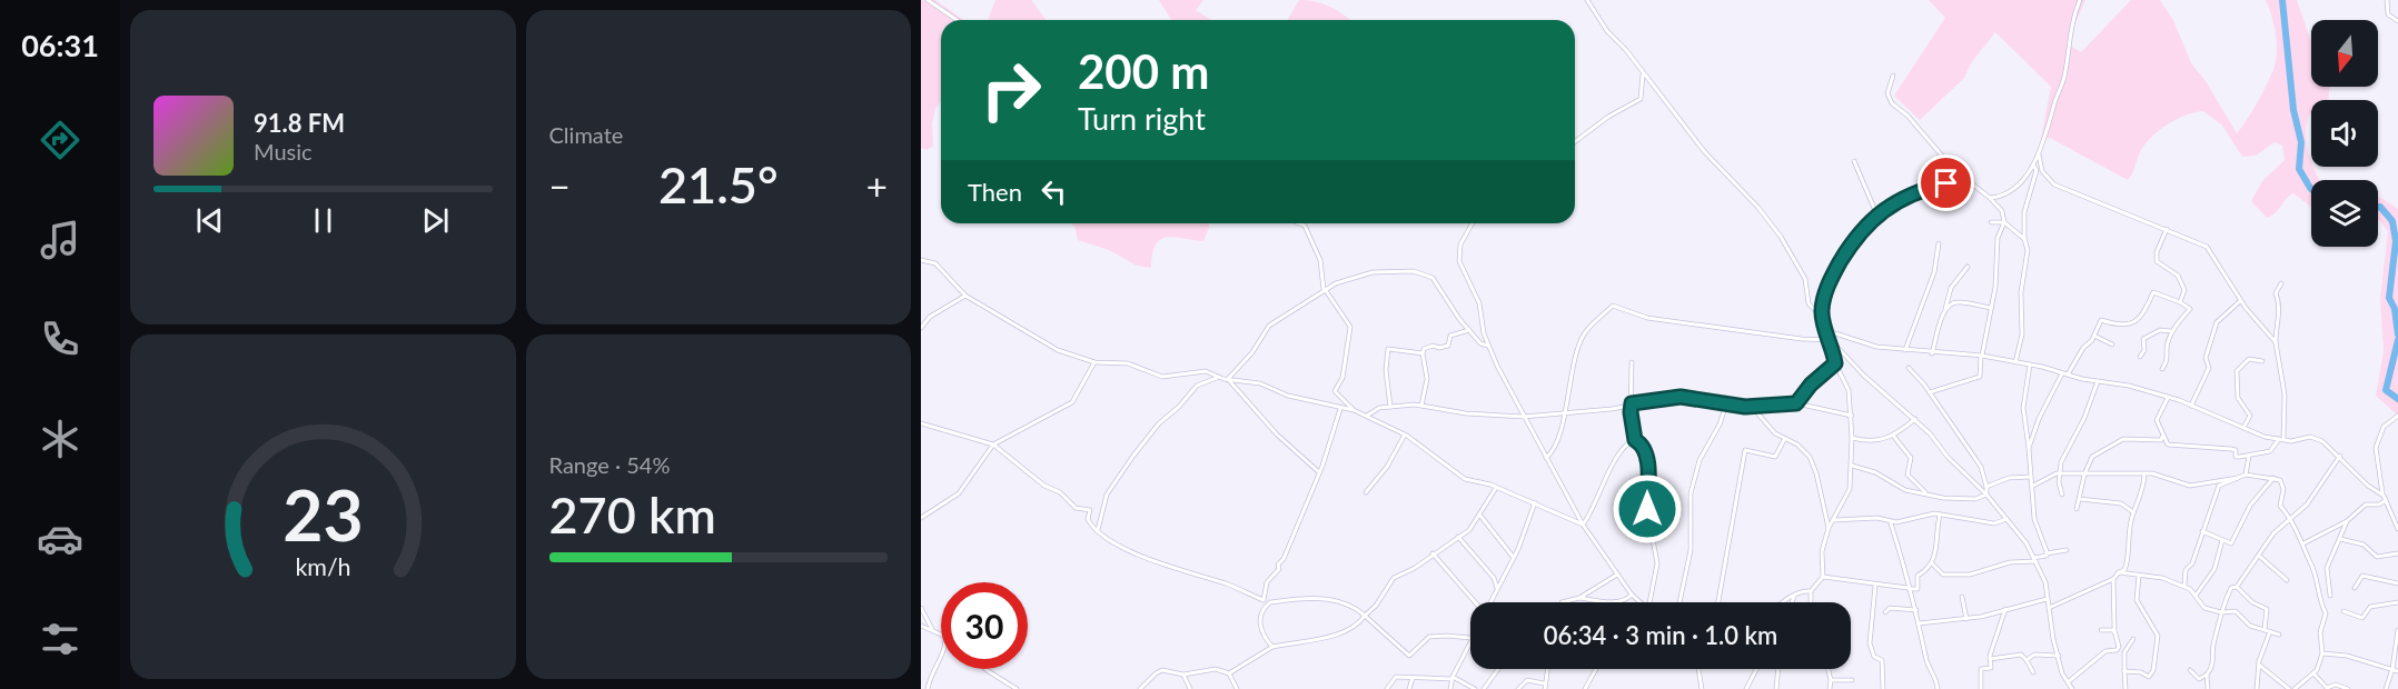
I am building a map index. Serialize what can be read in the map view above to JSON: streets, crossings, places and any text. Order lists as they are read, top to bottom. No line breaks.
{"north":"bottom","page":{"tabs":"06:31","tile":["Climate",["Range · 54%","270 km"]],"turn":["200 m","Turn right"],"song":["91.8 FM","Music"],"heat":["−","21.5°","+"],"then":"Then","limit":"30","trip":"06:34 · 3 min · 1.0 km","gauge":["23","km/h"]}}
